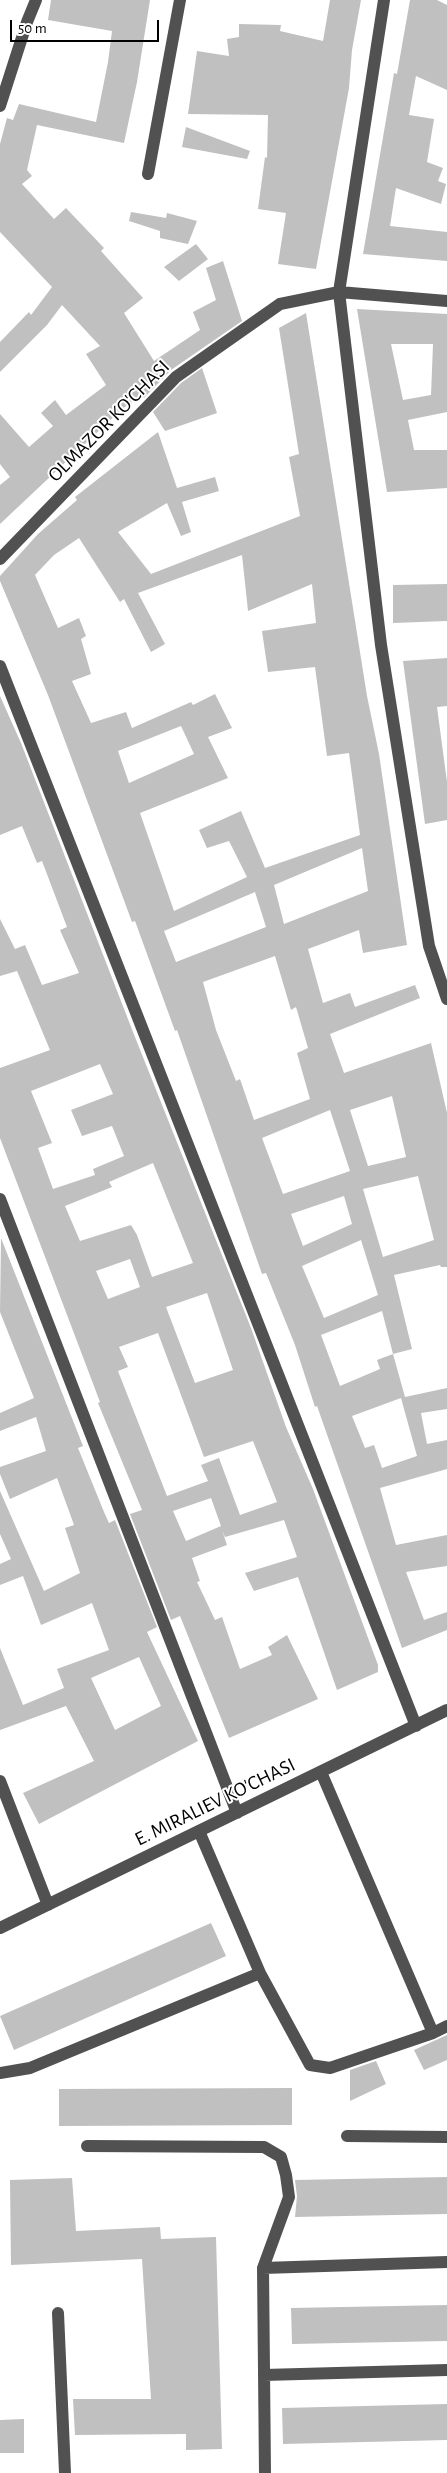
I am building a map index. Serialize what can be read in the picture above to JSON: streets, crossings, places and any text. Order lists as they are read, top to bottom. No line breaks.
{"streets":{"street":["OLMAZOR KO'CHASI","E. MIRALIEV KO'CHASI"]},"scale_bar":"50 m"}
